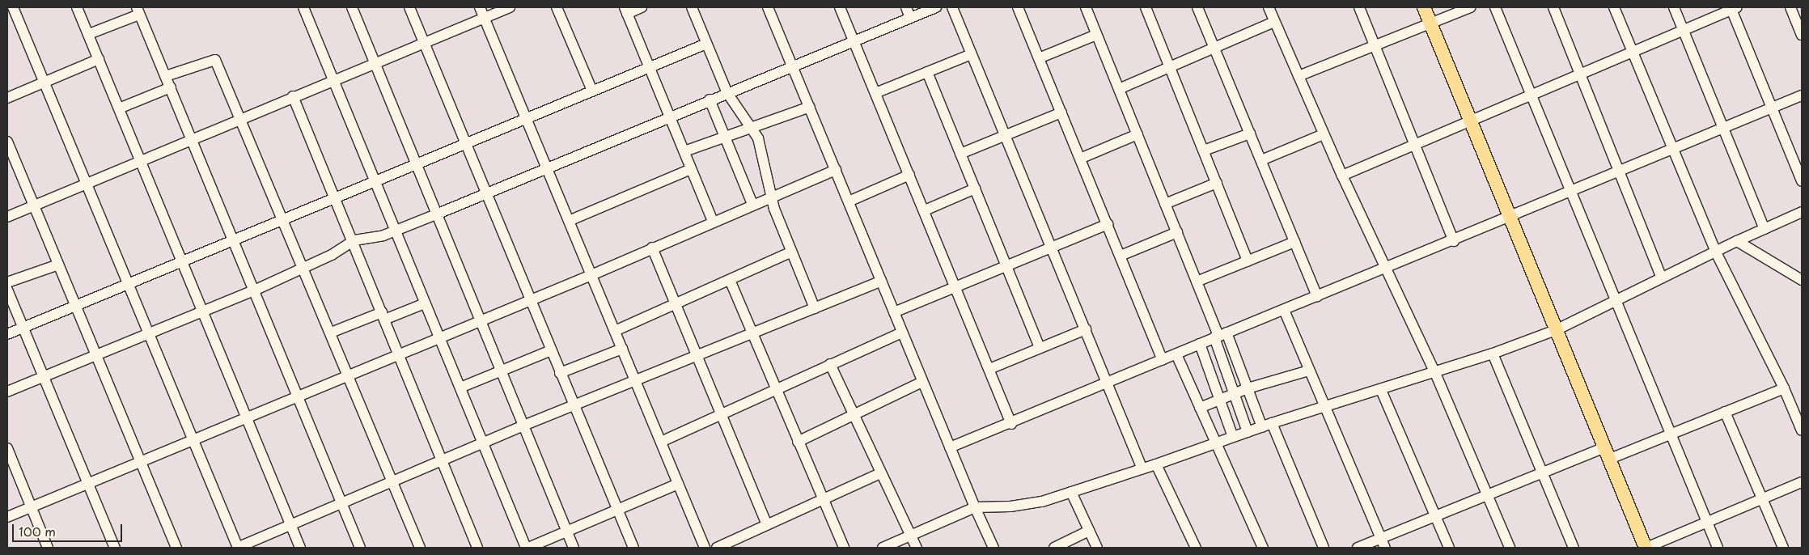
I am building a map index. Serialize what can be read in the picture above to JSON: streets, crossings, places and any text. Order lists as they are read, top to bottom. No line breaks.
{"scale_bar":"100 m"}
